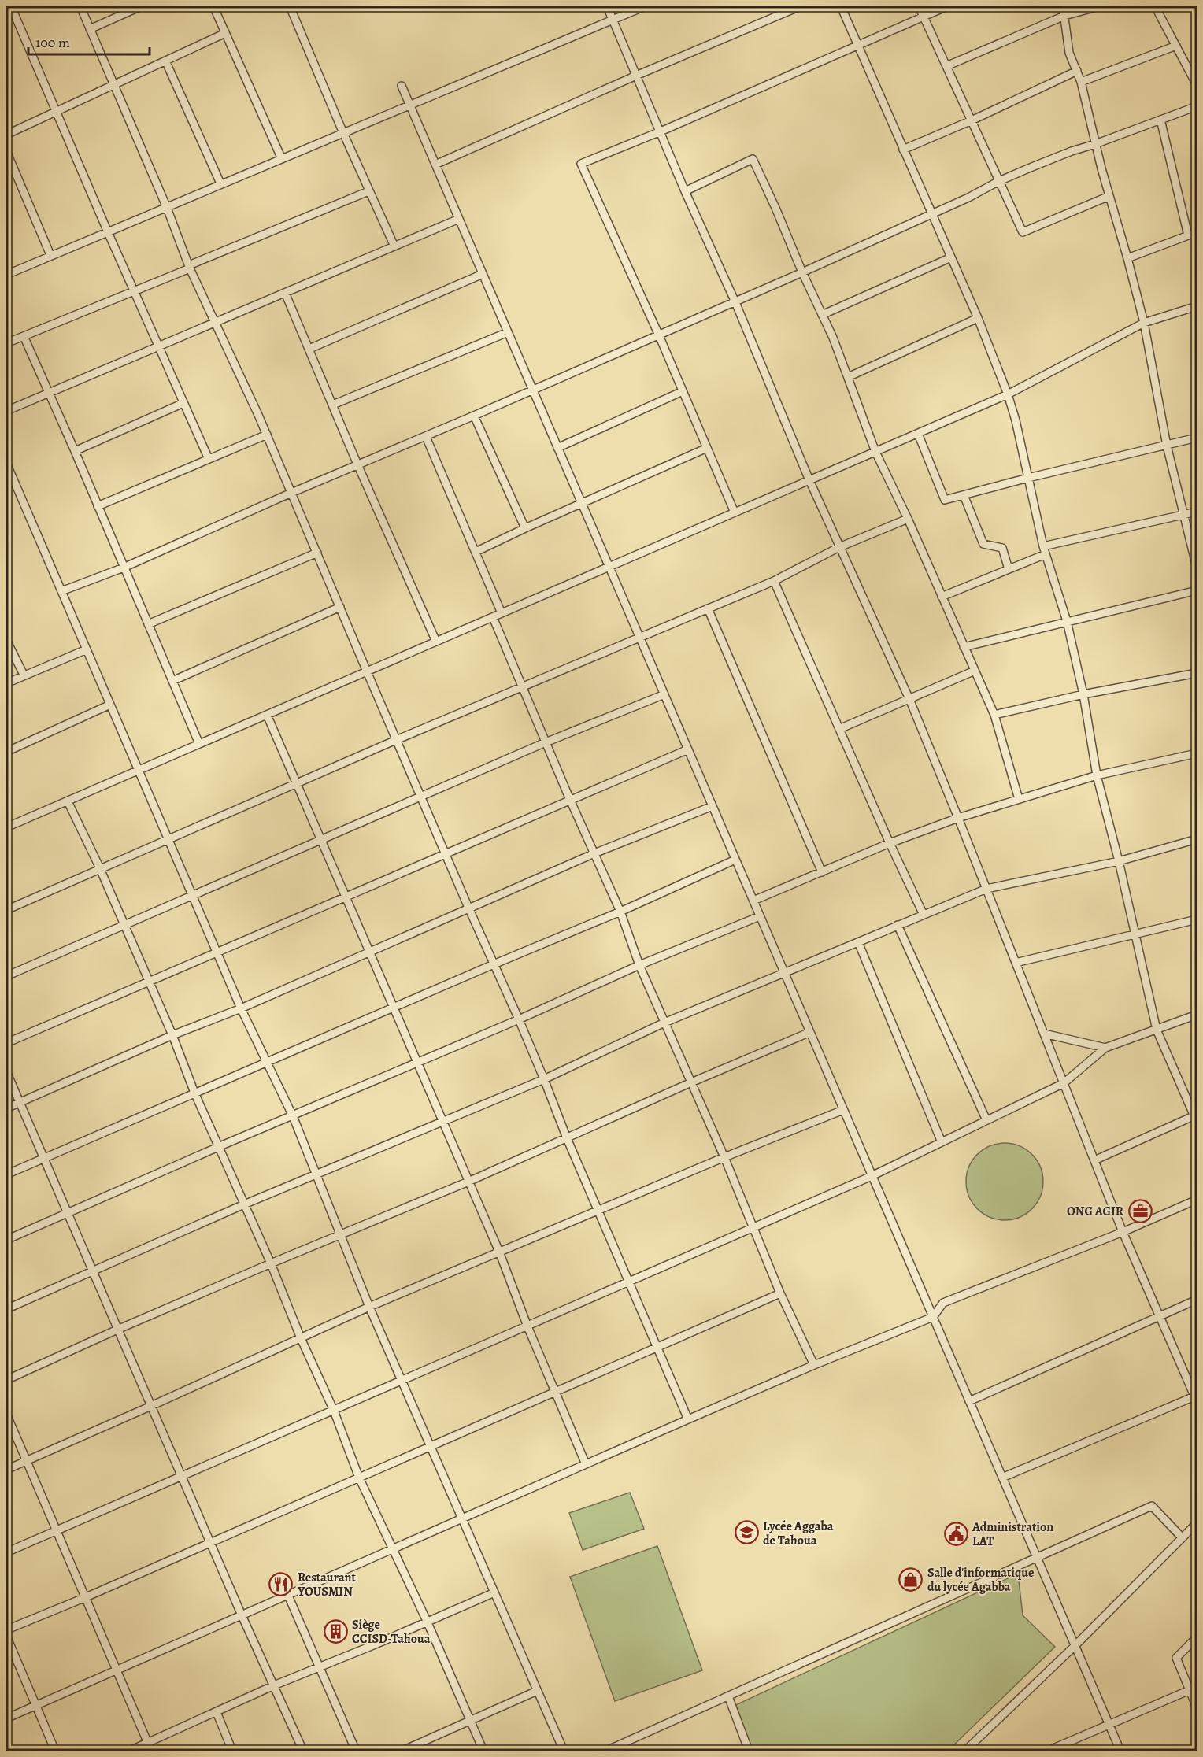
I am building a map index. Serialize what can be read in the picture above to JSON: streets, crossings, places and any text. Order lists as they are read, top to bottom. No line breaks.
{"places":{"office":["ONG AGIR"],"school or university":["Lycée Aggaba de Tahoua"],"public building":["Administration LAT"],"shop":["Salle d'informatique du lycée Agabba"],"restaurant":["Restaurant YOUSMIN"],"building":["Siège CCISD-Tahoua"]},"scale_bar":"100 m"}
